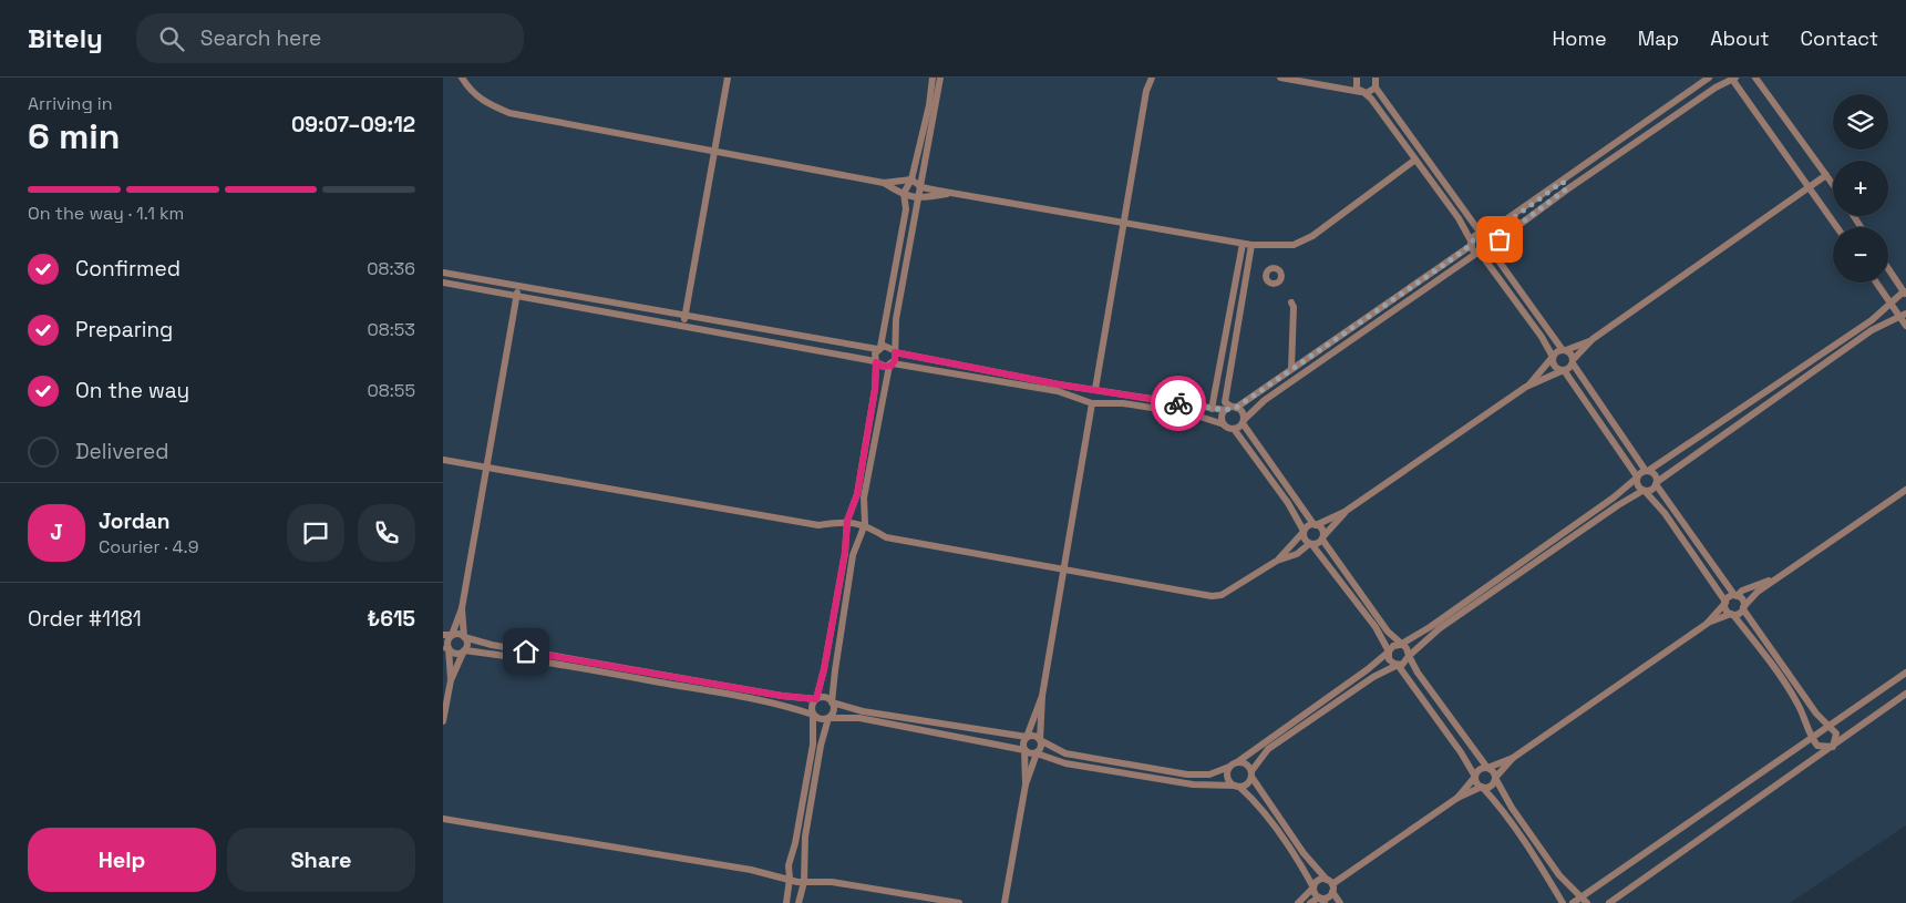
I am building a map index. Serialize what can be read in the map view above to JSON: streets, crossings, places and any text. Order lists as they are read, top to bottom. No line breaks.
{"page":{"header":"Bitely","search":"Search here","nav":["Home","Map","About","Contact"],"heading":["6 min","Arriving in","09:07–09:12"],"panel":["Jordan","Courier · 4.9","Order #1181","₺615"],"map_buttons":["+","−"],"bar":"On the way · 1.1 km","list":[["Confirmed","08:36"],["Preparing","08:53"],["On the way","08:55"],"Delivered"],"round":"J","buttons":["Help","Share"]}}
